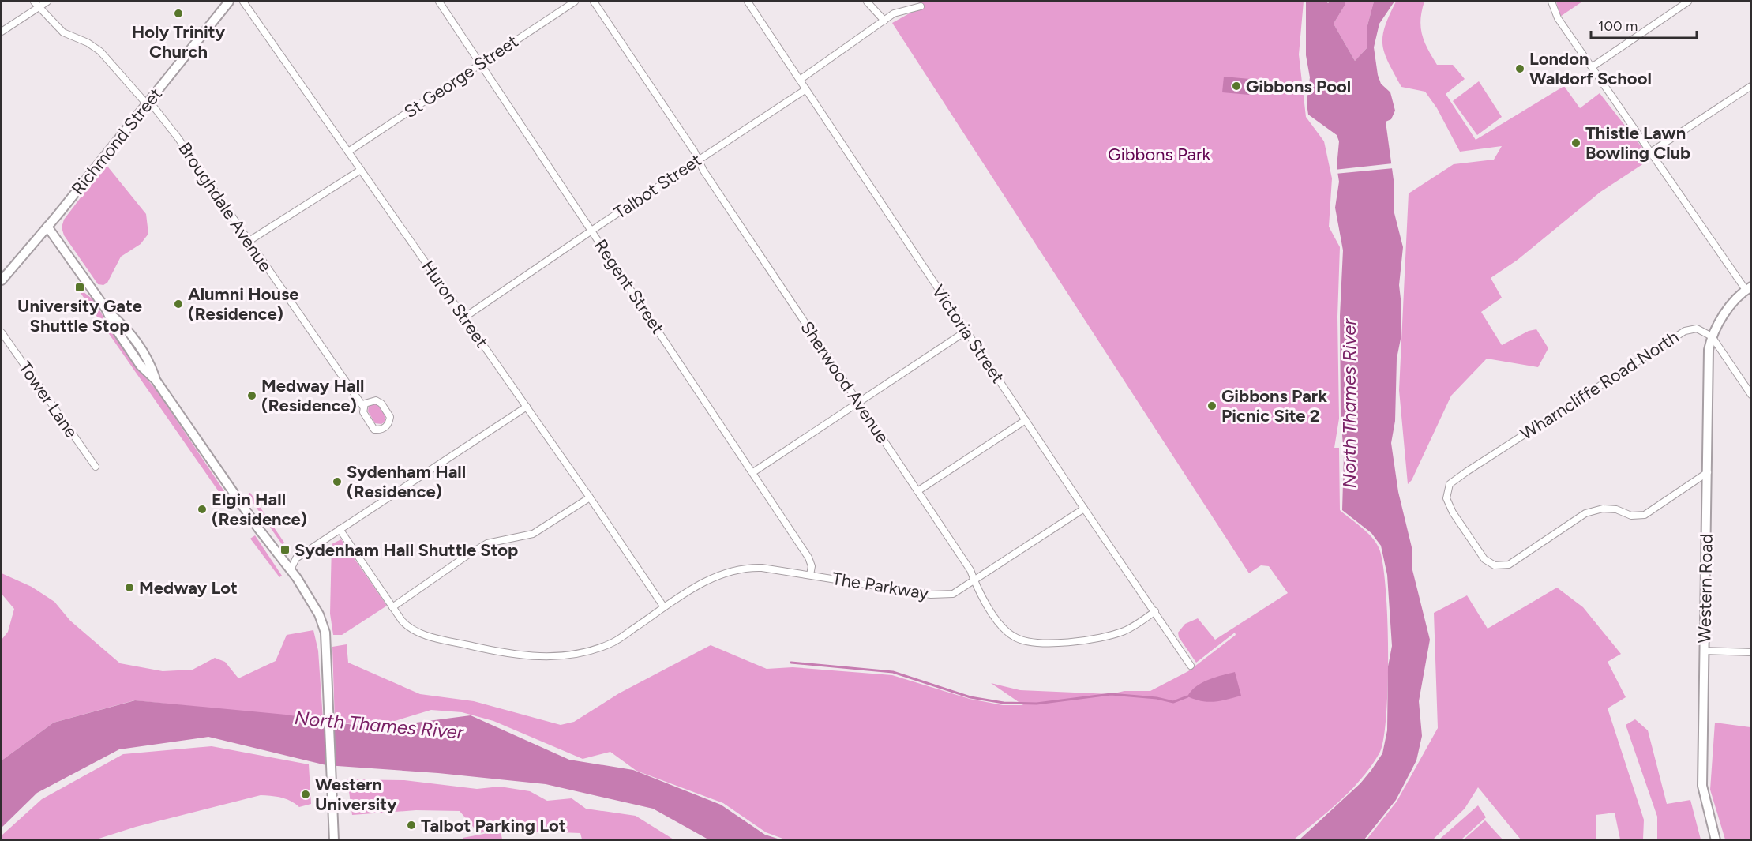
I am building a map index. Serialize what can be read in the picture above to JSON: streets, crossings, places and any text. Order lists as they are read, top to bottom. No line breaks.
{"streets":{"main road":["Richmond Street","Western Road"],"street":["St George Street","Talbot Street","Broughdale Avenue","Regent Street","Huron Street","Victoria Street","Sherwood Avenue","Wharncliffe Road North","Tower Lane","The Parkway"]},"crossings":[["St George Street","Regent Street"],["St George Street","Huron Street"],["Richmond Street","Broughdale Avenue"],["Talbot Street","Regent Street"],["Talbot Street","Huron Street"],["Talbot Street","Victoria Street"],["Talbot Street","Sherwood Avenue"],["Regent Street","The Parkway"],["Huron Street","The Parkway"],["Victoria Street","Sherwood Avenue"],["Victoria Street","The Parkway"],["Sherwood Avenue","The Parkway"],["Wharncliffe Road North","Western Road"]],"water":["North Thames River"],"parks":["Gibbons Park"],"places":{"other":["Holy Trinity Church","London Waldorf School","Gibbons Pool","Thistle Lawn Bowling Club","Alumni House (Residence)","Medway Hall (Residence)","Gibbons Park Picnic Site 2","Sydenham Hall (Residence)","Elgin Hall (Residence)","Medway Lot","Western University","Talbot Parking Lot"],"transit":["University Gate Shuttle Stop","Sydenham Hall Shuttle Stop"]},"scale_bar":"100 m"}
